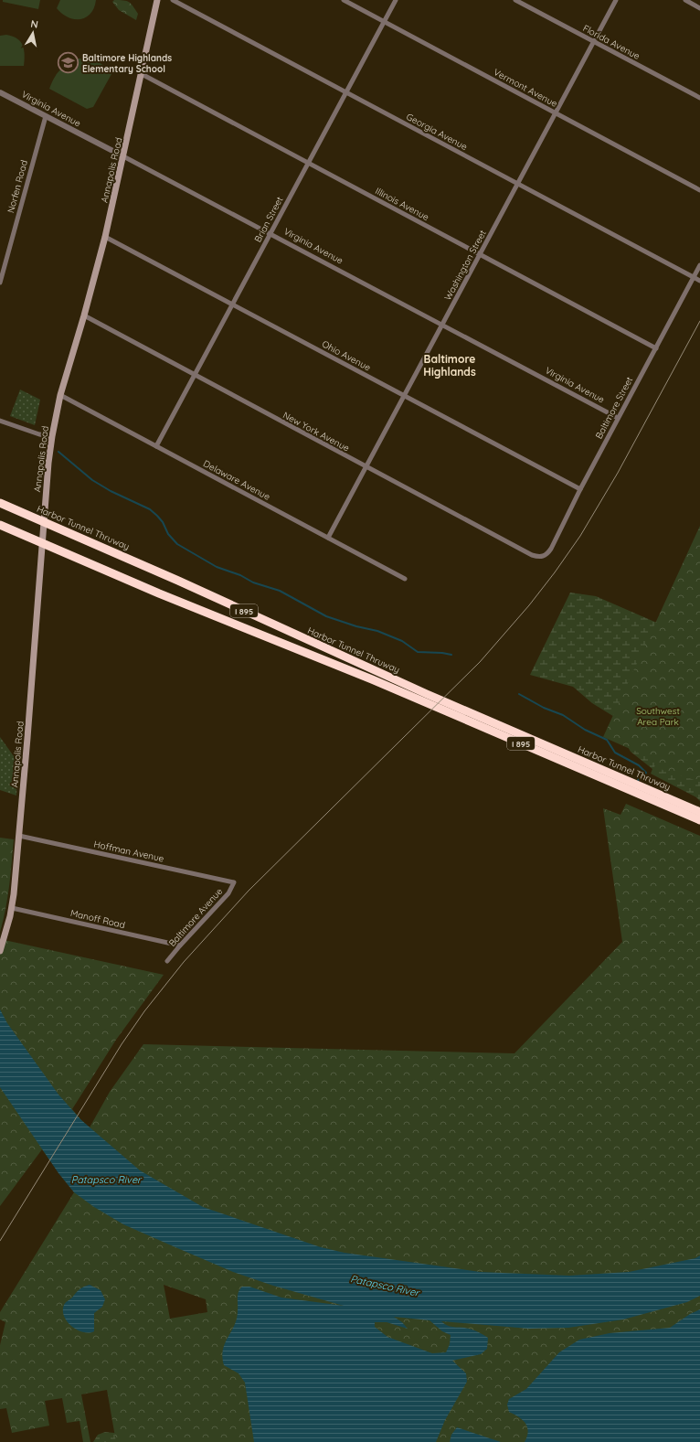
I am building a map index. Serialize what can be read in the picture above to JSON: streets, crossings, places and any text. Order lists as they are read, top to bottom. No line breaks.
{"streets":{"highway":["Harbor Tunnel Thruway","I 895"],"main road":["Annapolis Road"],"street":["Florida Avenue","Vermont Avenue","Virginia Avenue","Georgia Avenue","Norfen Road","Illinois Avenue","Brian Street","Washington Street","Ohio Avenue","Baltimore Street","New York Avenue","Delaware Avenue","Hoffman Avenue","Baltimore Avenue","Manoff Road"]},"crossings":[["Florida Avenue","Washington Street"],["Vermont Avenue","Brian Street"],["Vermont Avenue","Washington Street"],["Virginia Avenue","Annapolis Road"],["Virginia Avenue","Norfen Road"],["Virginia Avenue","Brian Street"],["Virginia Avenue","Washington Street"],["Virginia Avenue","Baltimore Street"],["Georgia Avenue","Brian Street"],["Georgia Avenue","Washington Street"],["Georgia Avenue","Baltimore Street"],["Annapolis Road","Illinois Avenue"],["Annapolis Road","Ohio Avenue"],["Annapolis Road","New York Avenue"],["Annapolis Road","Delaware Avenue"],["Annapolis Road","Hoffman Avenue"],["Annapolis Road","Manoff Road"],["Illinois Avenue","Brian Street"],["Illinois Avenue","Washington Street"],["Illinois Avenue","Baltimore Street"],["Brian Street","Ohio Avenue"],["Brian Street","New York Avenue"],["Brian Street","Delaware Avenue"],["Washington Street","Ohio Avenue"],["Washington Street","New York Avenue"],["Washington Street","Delaware Avenue"],["Ohio Avenue","Baltimore Street"],["Baltimore Street","New York Avenue"],["Hoffman Avenue","Baltimore Avenue"],["Baltimore Avenue","Manoff Road"]],"districts":["Baltimore Highlands"],"water":["Patapsco River"],"parks":["Southwest Area Park"],"places":{"school or university":["Baltimore Highlands Elementary School"]},"north":"top"}
